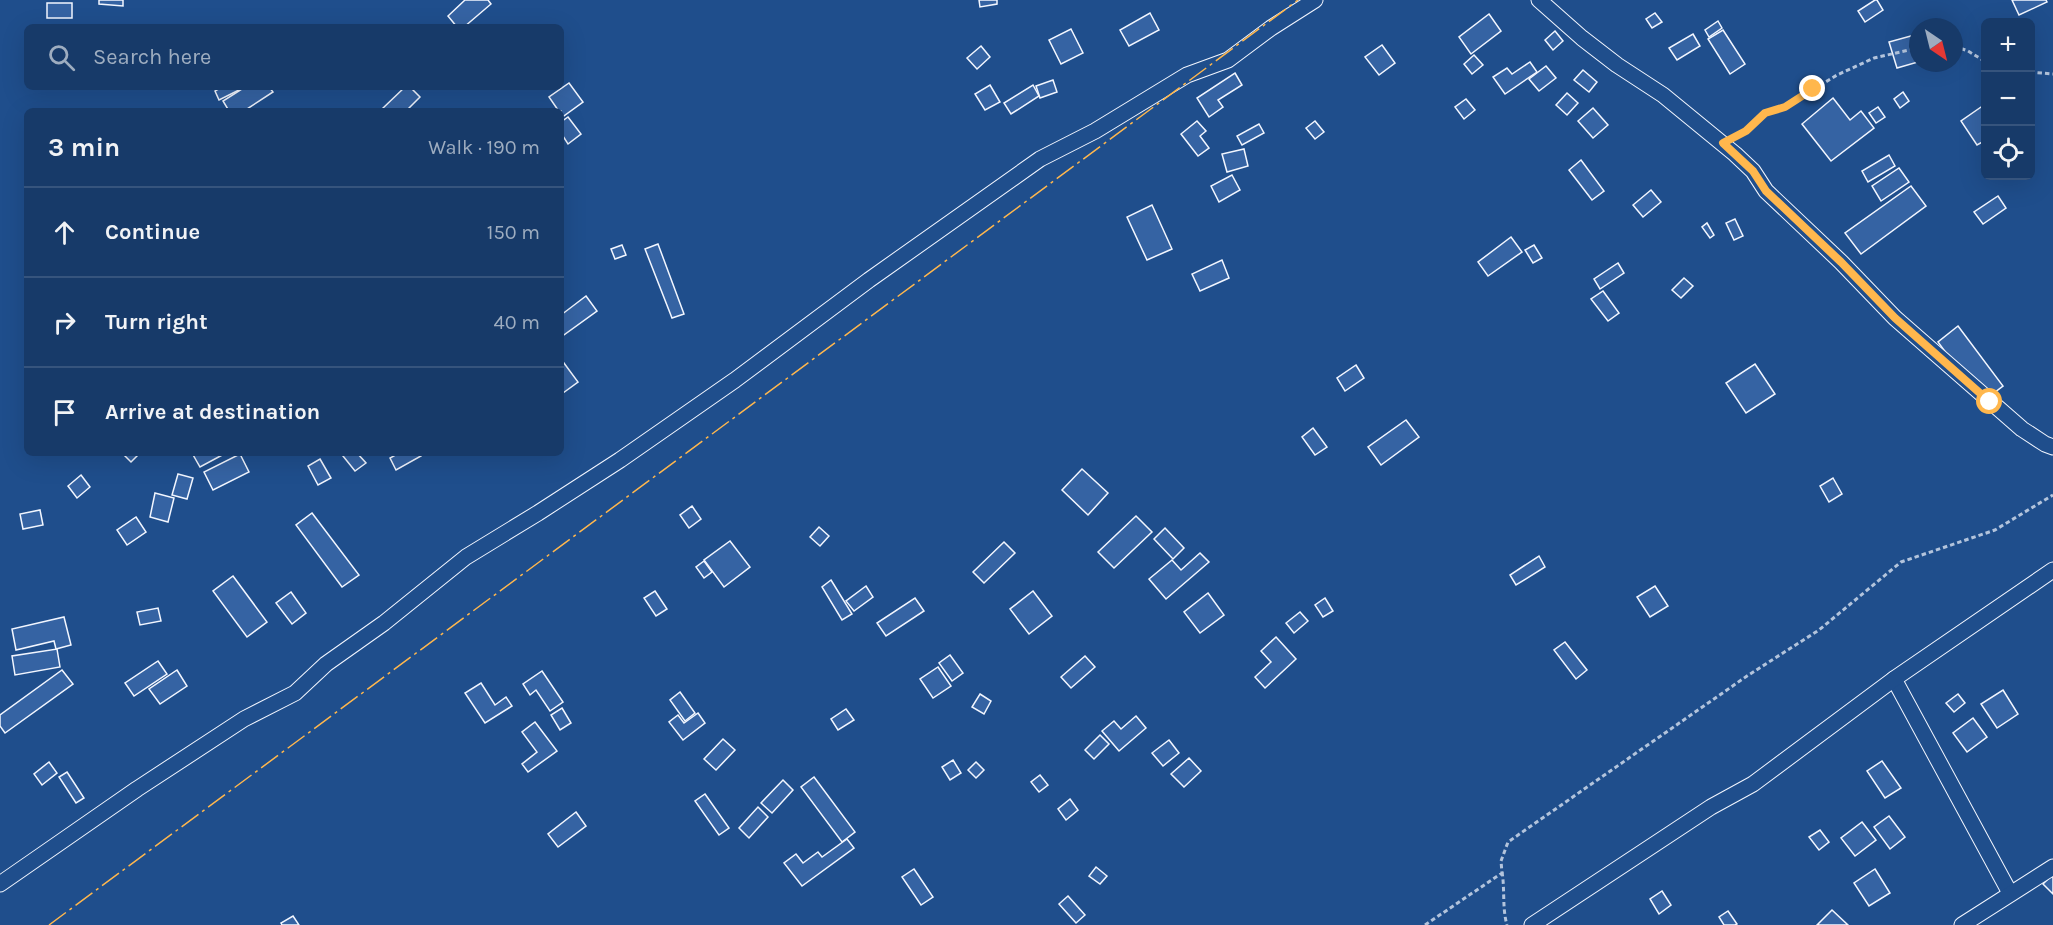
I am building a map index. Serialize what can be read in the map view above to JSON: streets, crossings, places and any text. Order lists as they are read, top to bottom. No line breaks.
{"north":"bottom right","page":{"map_buttons":["+","−"],"search":"Search here","heading":["3 min","Walk · 190 m"],"list":[["Continue","150 m"],["Turn right","40 m"],"Arrive at destination"]}}
